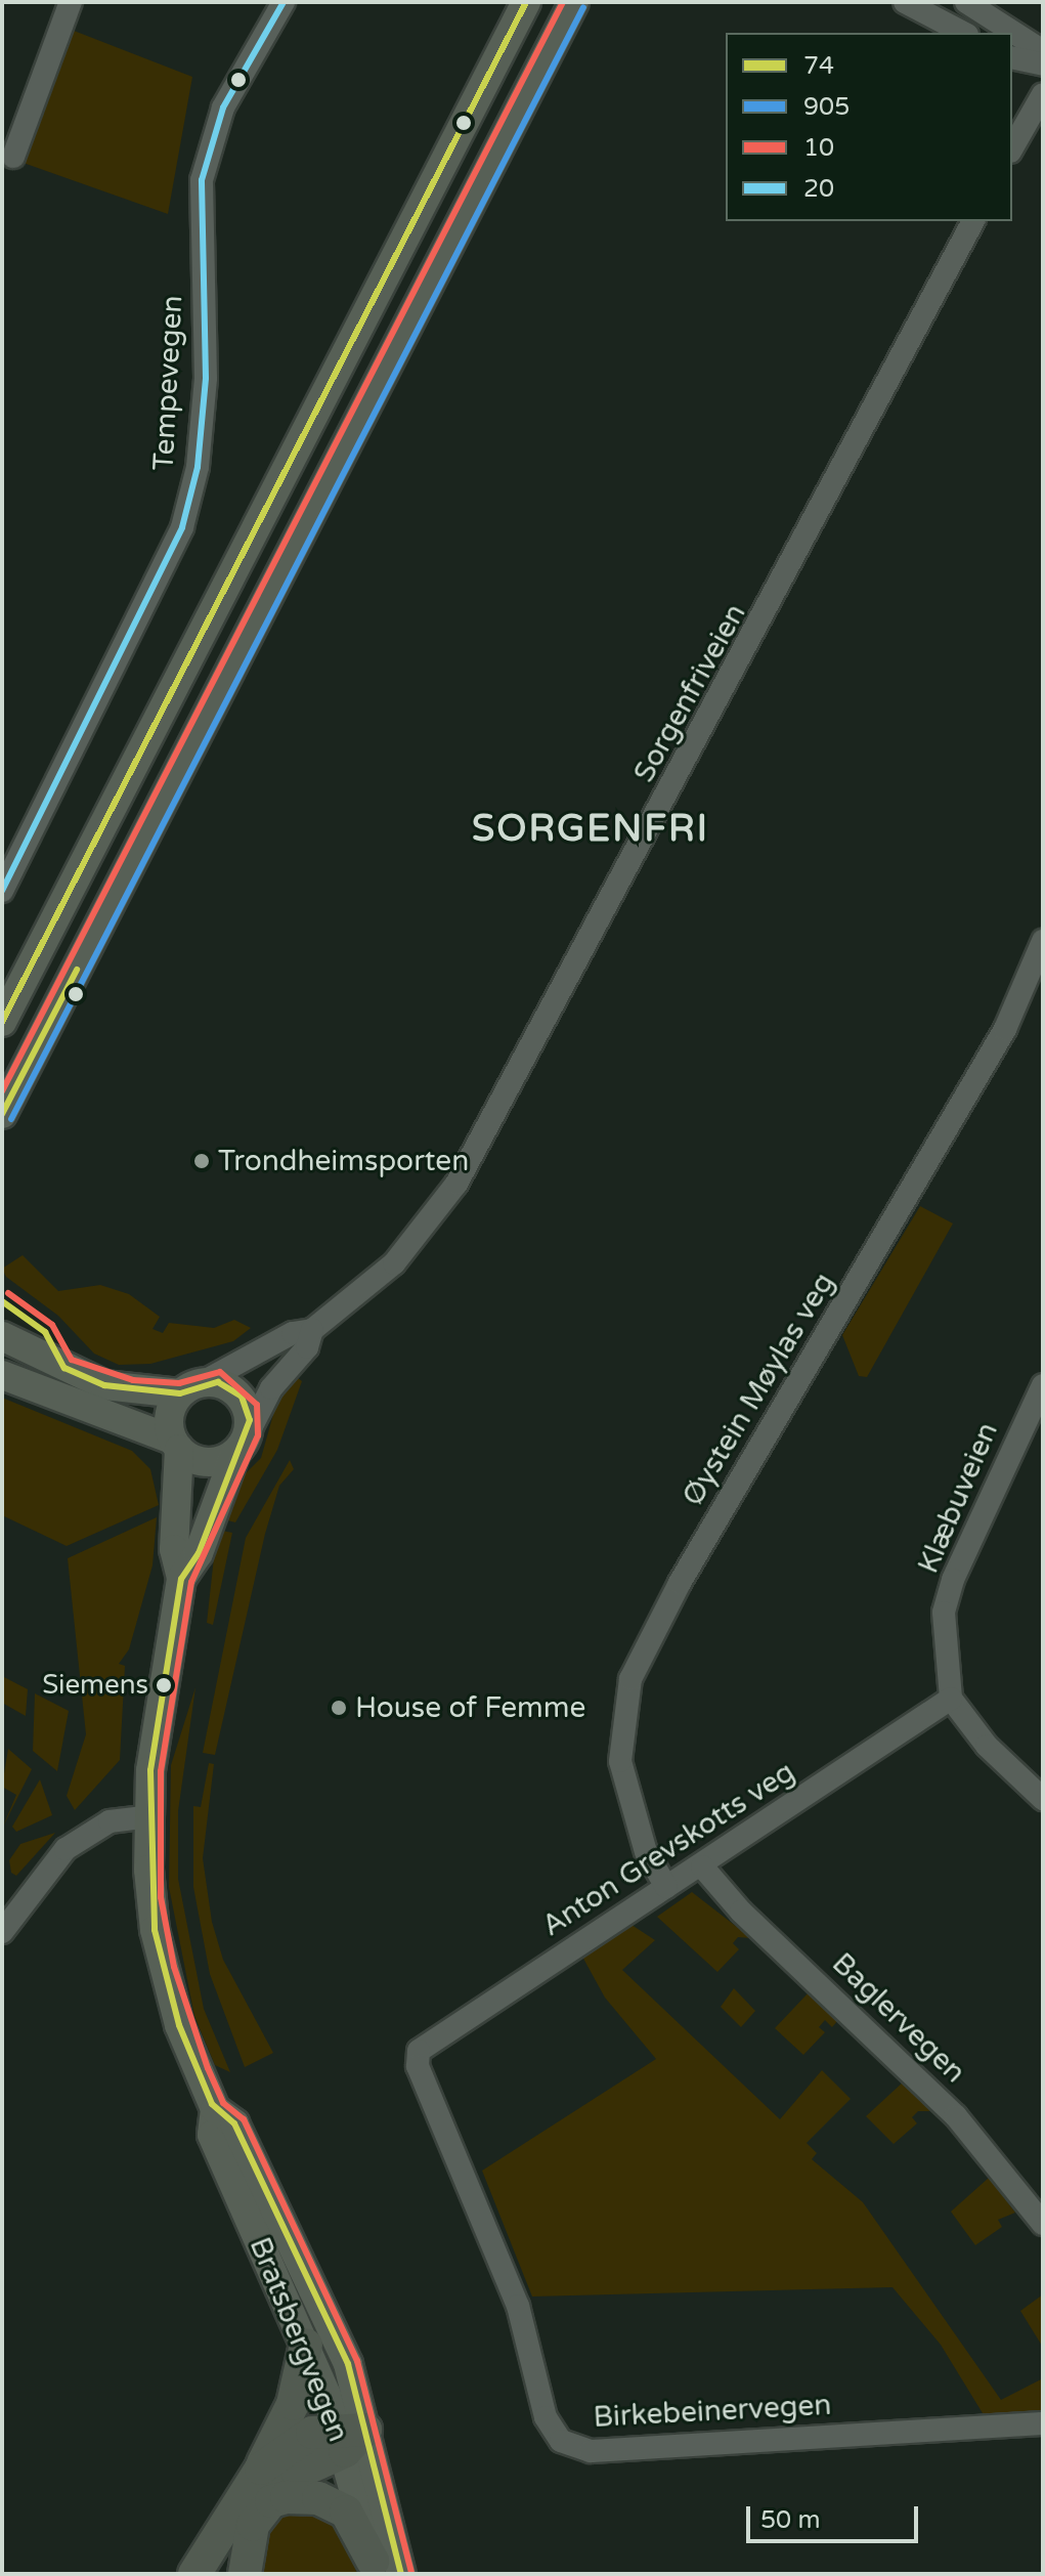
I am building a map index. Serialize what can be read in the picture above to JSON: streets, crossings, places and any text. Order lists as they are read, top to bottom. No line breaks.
{"streets":{"main road":["Bratsbergvegen"],"street":["Tempevegen","Sorgenfriveien","Øystein Møylas veg","Klæbuveien","Anton Grevskotts veg","Baglervegen","Birkebeinervegen"]},"crossings":[["Sorgenfriveien","Bratsbergvegen"],["Øystein Møylas veg","Anton Grevskotts veg"],["Klæbuveien","Anton Grevskotts veg"],["Anton Grevskotts veg","Baglervegen"],["Anton Grevskotts veg","Birkebeinervegen"]],"districts":["SORGENFRI"],"places":["Trondheimsporten","Siemens","House of Femme"],"lines":["transit line 74","transit line 10","transit line 20","transit line 905"],"legend":["74","905","10","20"],"scale_bar":"50 m"}
